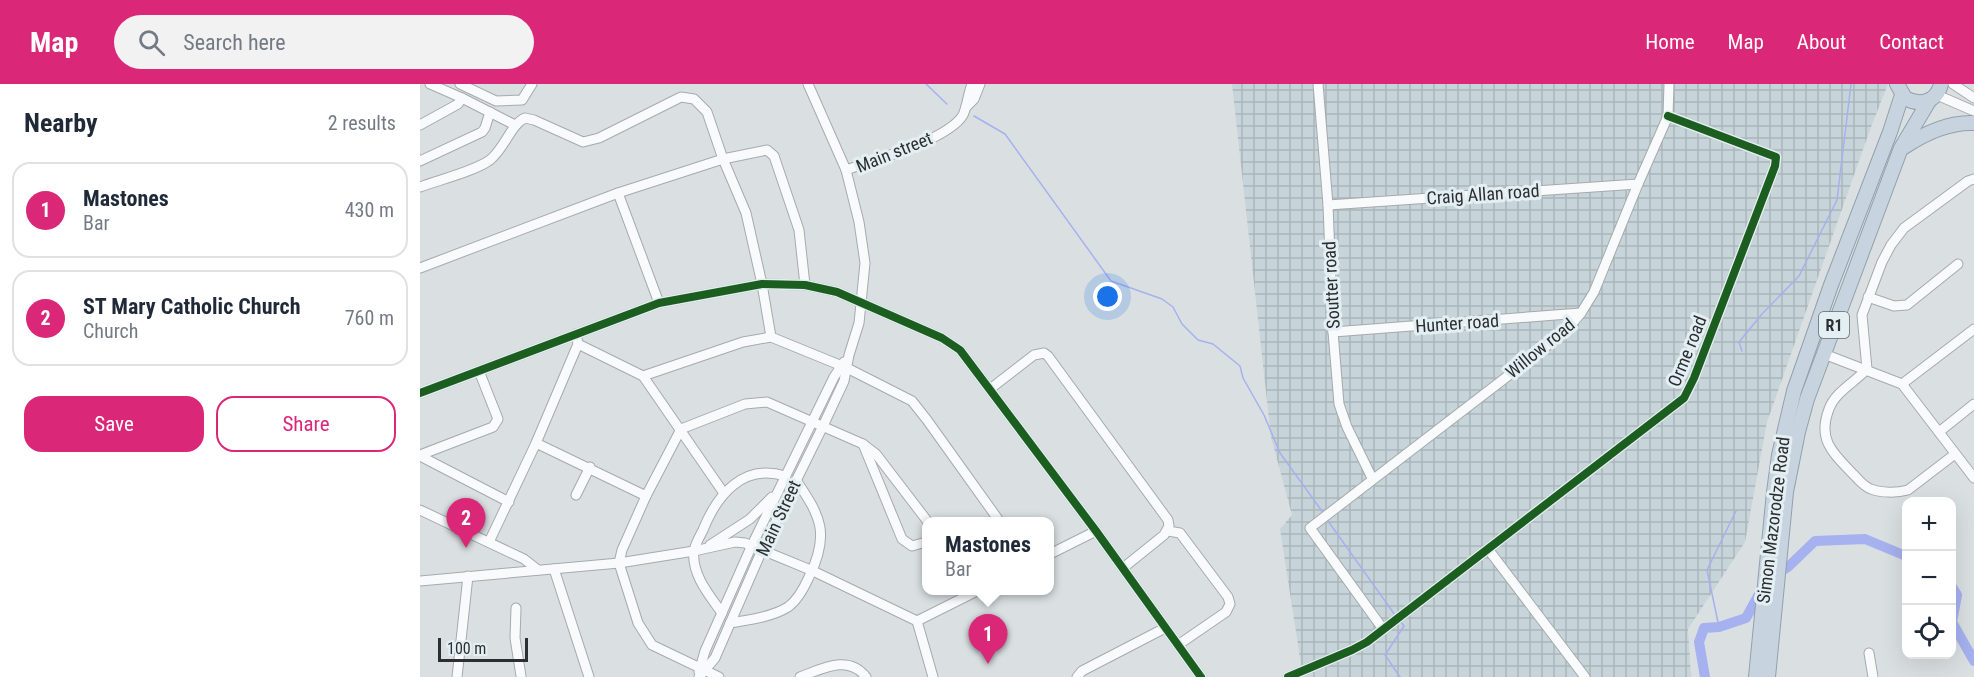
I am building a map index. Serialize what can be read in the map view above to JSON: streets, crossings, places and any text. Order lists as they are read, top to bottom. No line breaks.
{"streets":{"highway":["R1","Simon Mazorodze Road"],"street":["Main street","Craig Allan road","Soutter road","Hunter road","Willow road","Orme road","Main Street"]},"crossings":[["Main street","Main Street"],["Craig Allan road","Soutter road"],["Craig Allan road","Willow road"],["Soutter road","Hunter road"],["Soutter road","Willow road"],["Hunter road","Willow road"],["R1","Simon Mazorodze Road"],["Willow road","Orme road"]],"scale_bar":"100 m","page":{"header":"Map","search":"Search here","nav":["Home","Map","About","Contact"],"heading":["Nearby","2 results"],"list":[{"mark":"1","name":"Mastones","note":"Bar","value":"430 m"},{"mark":"2","name":"ST Mary Catholic Church","note":"Church","value":"760 m"}],"buttons":["Save","Share"],"map_buttons":["+","−"],"pins":["2","1"],"popup":["Mastones","Bar"],"scale":"100 m"}}
